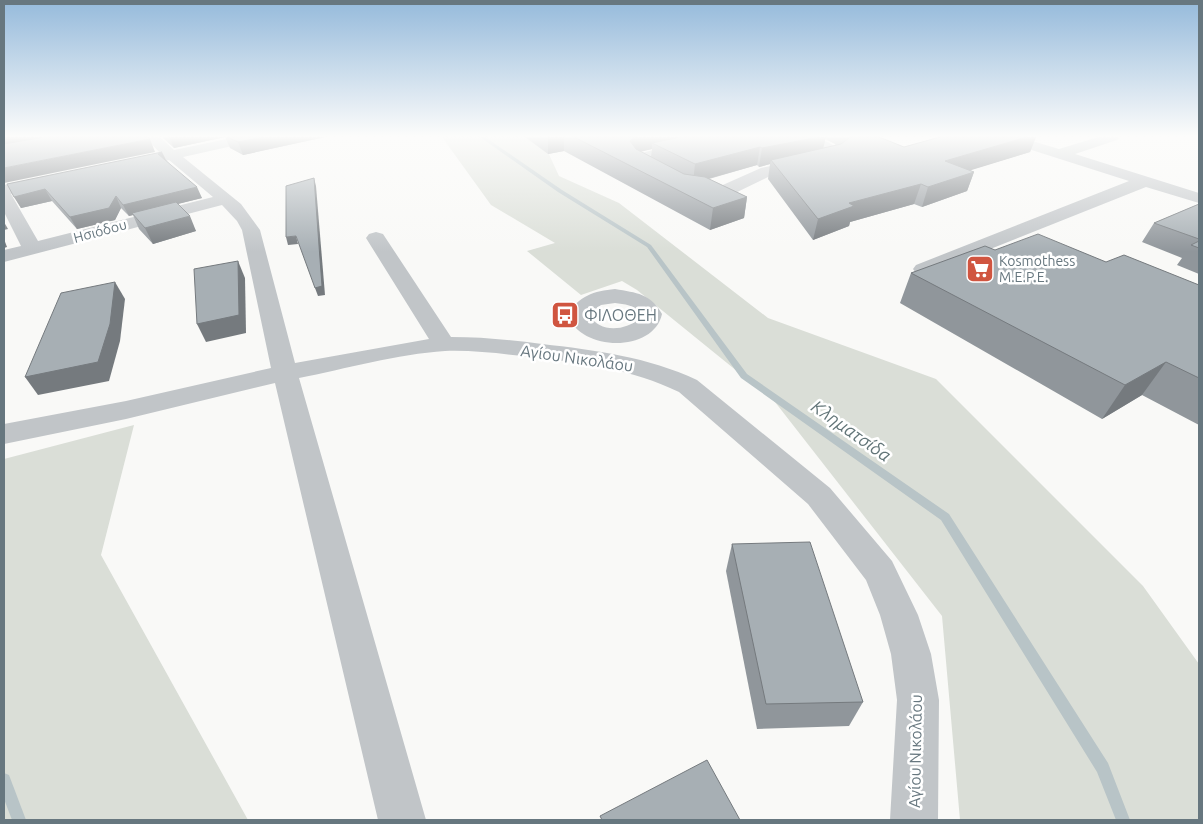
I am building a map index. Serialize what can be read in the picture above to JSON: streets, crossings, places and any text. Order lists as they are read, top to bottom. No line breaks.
{"streets":{"street":["Ησιόδου","Αγίου Νικολάου"]},"water":["Κληματσίδα"],"places":{"supermarket":["Kosmothess M.E.P.E."],"bus stop":["ΦΙΛΟΘΕΗ"]}}
